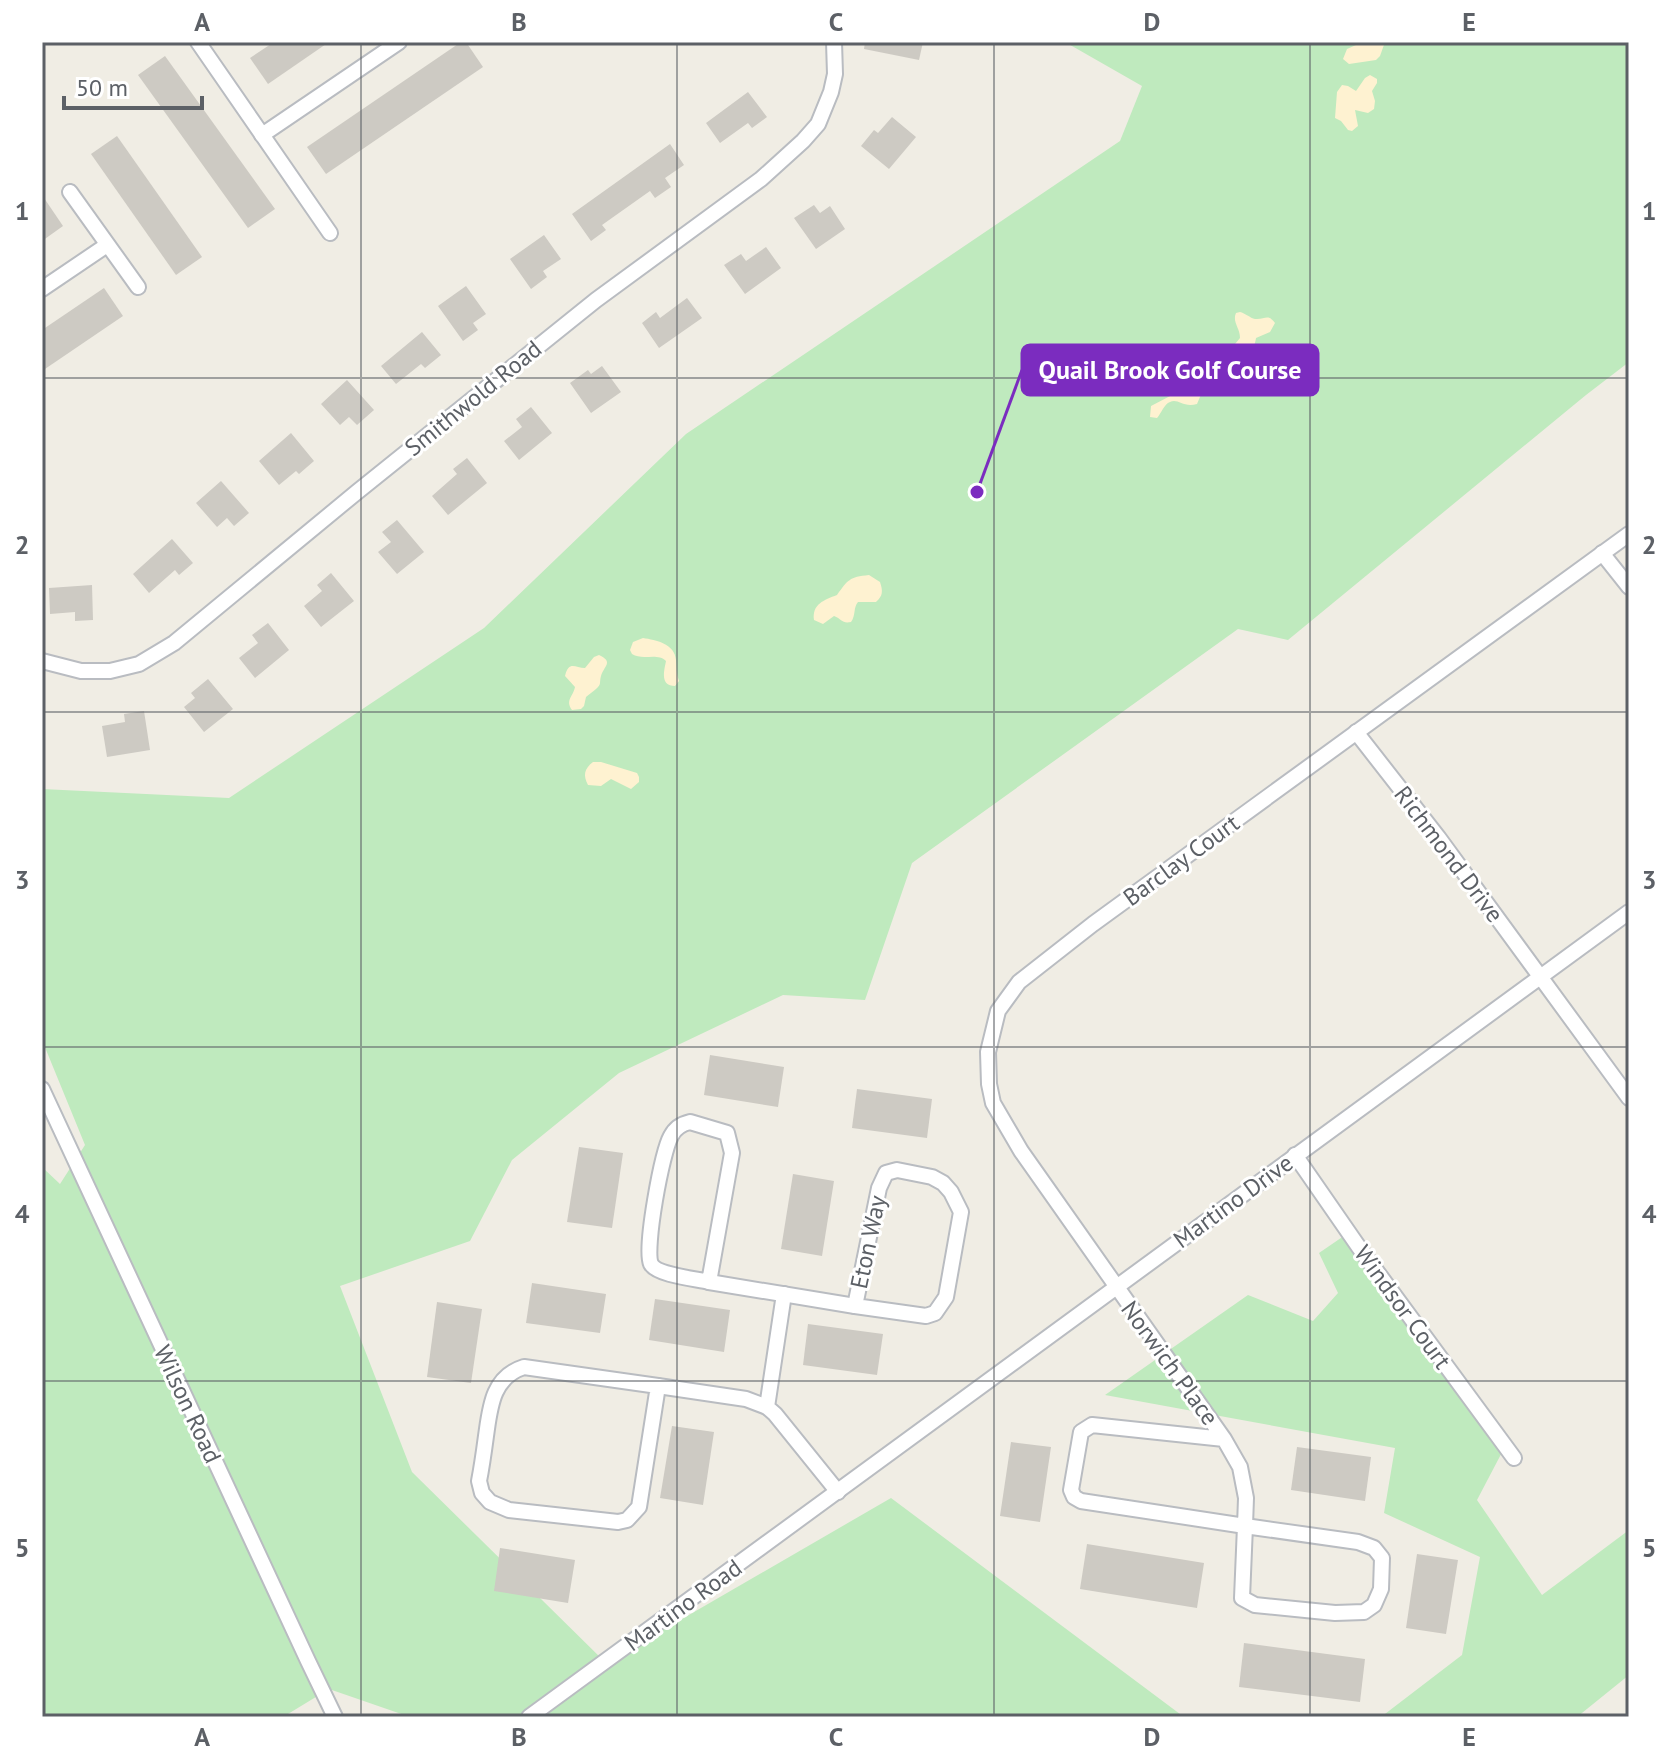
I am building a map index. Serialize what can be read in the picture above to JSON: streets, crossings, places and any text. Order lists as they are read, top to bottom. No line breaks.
{"streets":{"street":["Smithwold Road","Richmond Drive","Barclay Court","Martino Drive","Eton Way","Windsor Court","Norwich Place","Wilson Road","Martino Road"]},"crossings":[["Richmond Drive","Barclay Court"],["Richmond Drive","Martino Drive"],["Barclay Court","Martino Drive"],["Barclay Court","Norwich Place"],["Martino Drive","Windsor Court"],["Martino Drive","Norwich Place"],["Martino Drive","Martino Road"]],"places":["Quail Brook Golf Course"],"scale_bar":"50 m","grid":{"columns":["A","B","C","D","E"],"rows":["1","2","3","4","5"]}}
